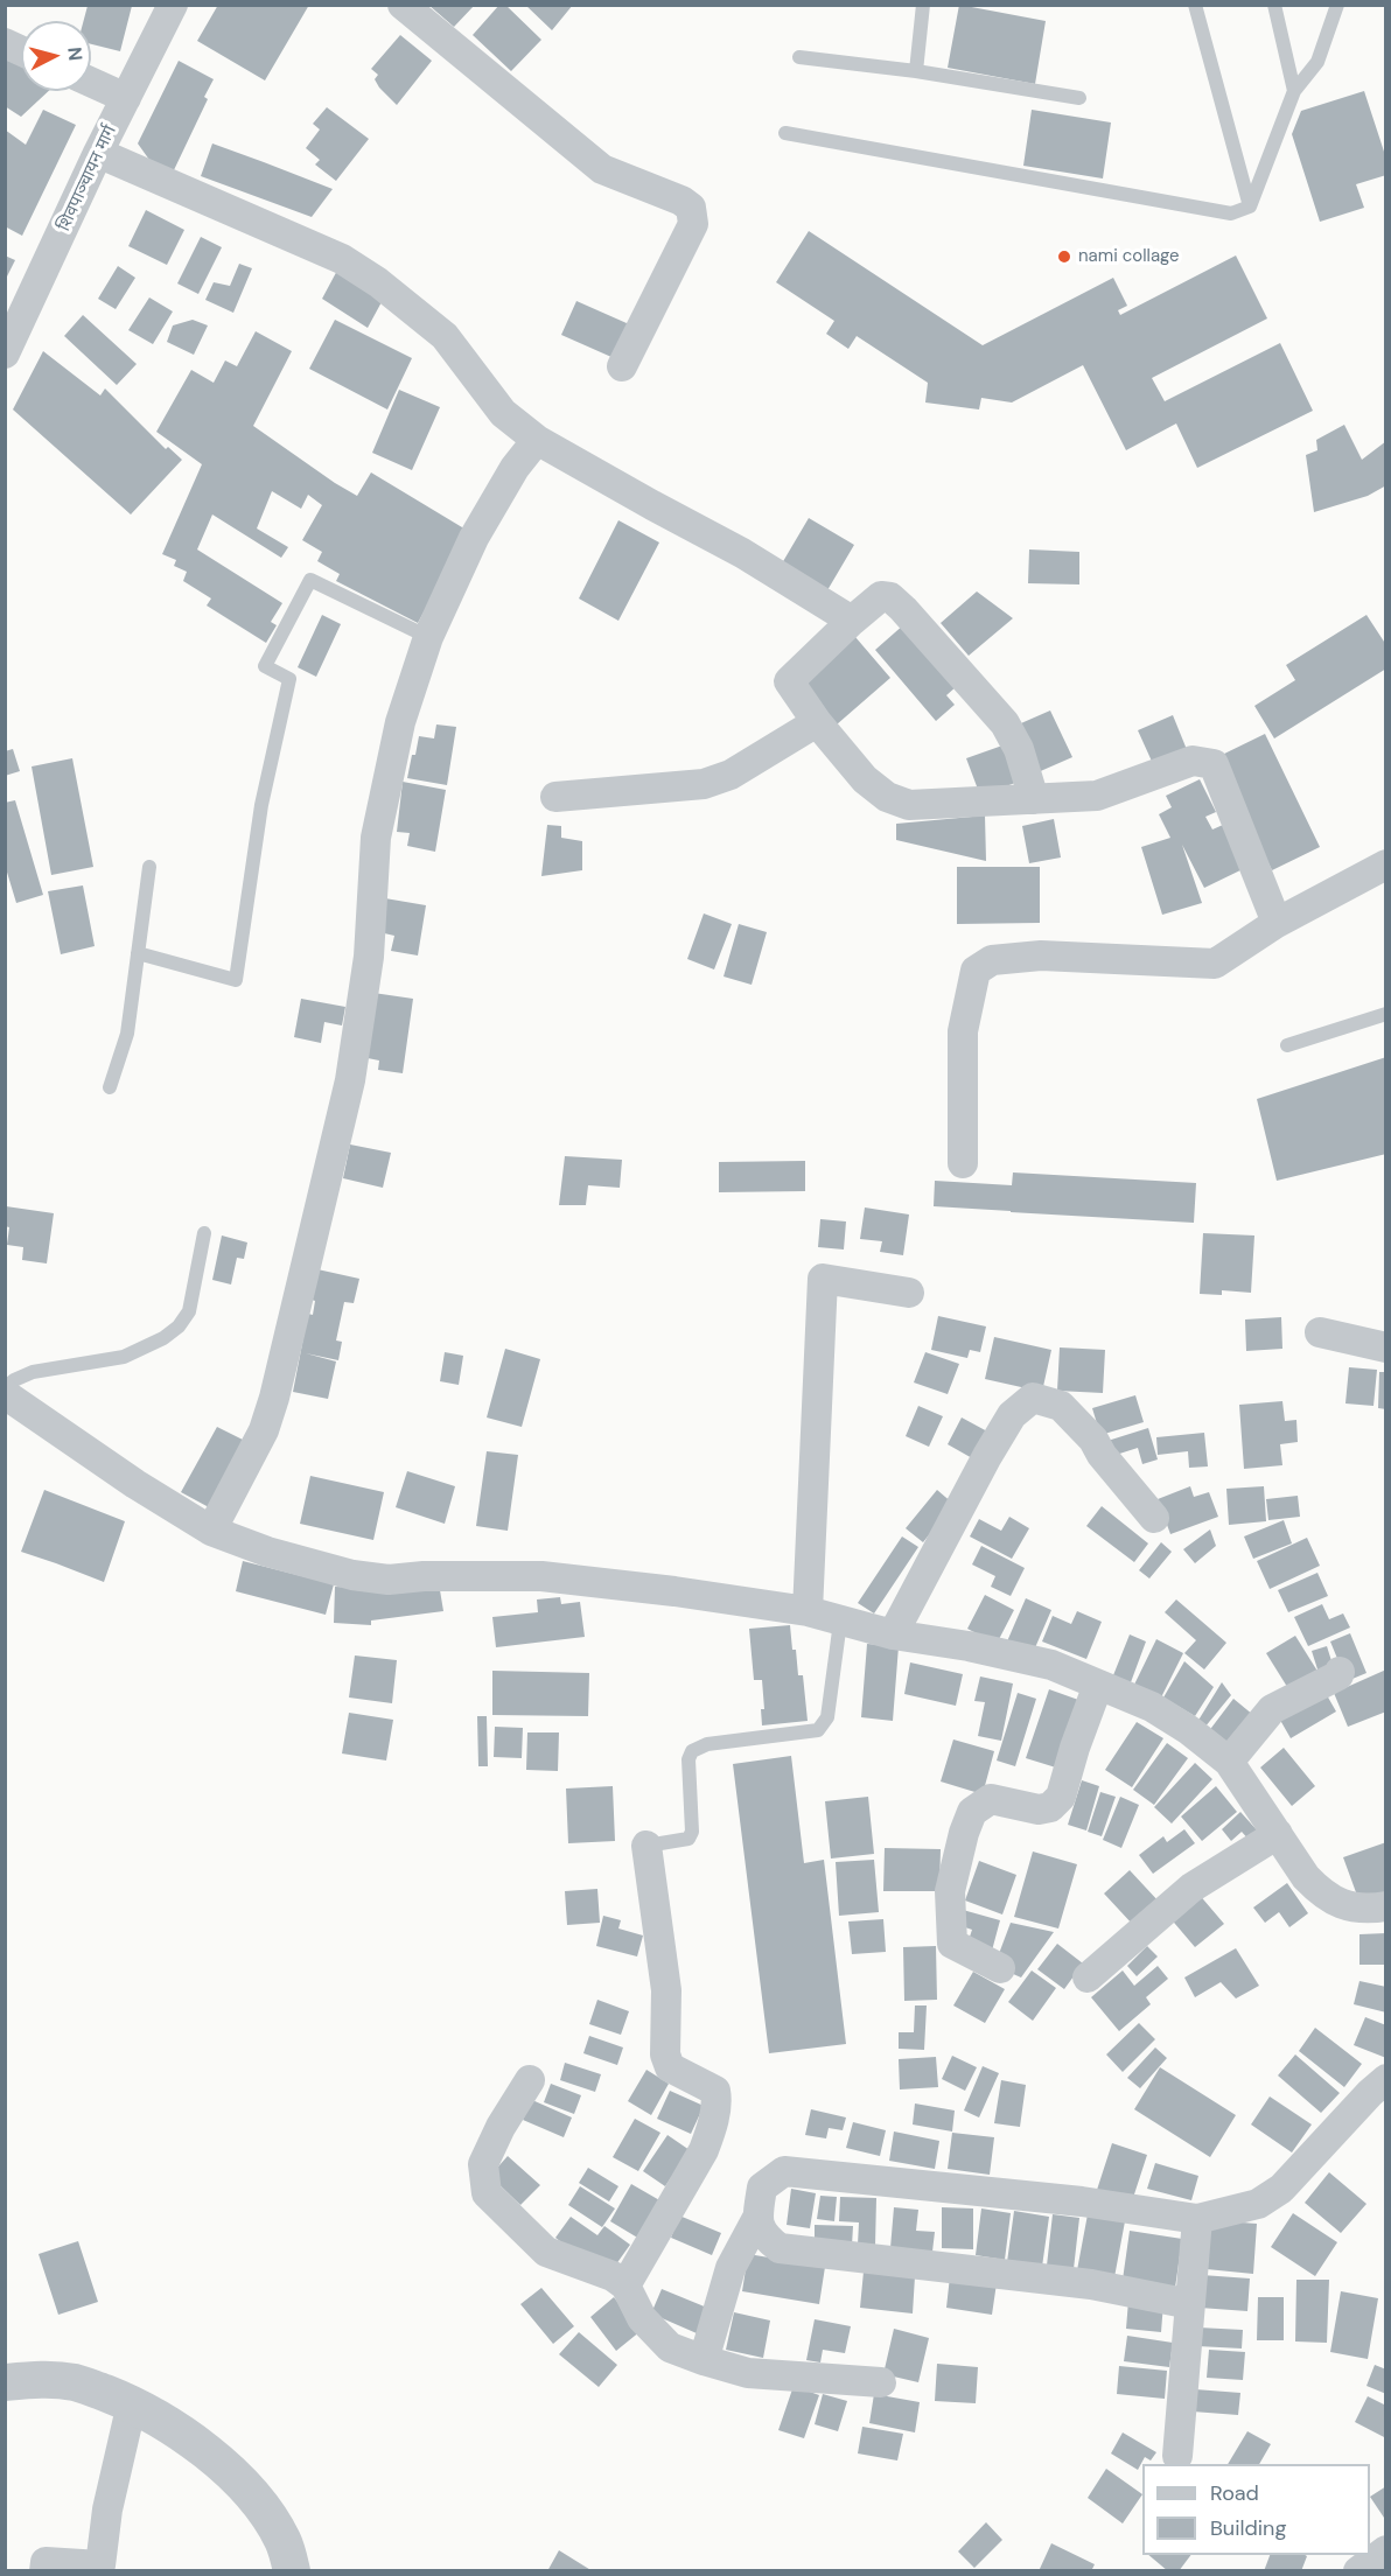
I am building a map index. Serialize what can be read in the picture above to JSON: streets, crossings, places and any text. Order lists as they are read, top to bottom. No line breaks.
{"streets":{"street":["शिवपाञ्चायन मार्ग"]},"places":["nami collage"],"legend":["Road","Building"],"north":"right"}
